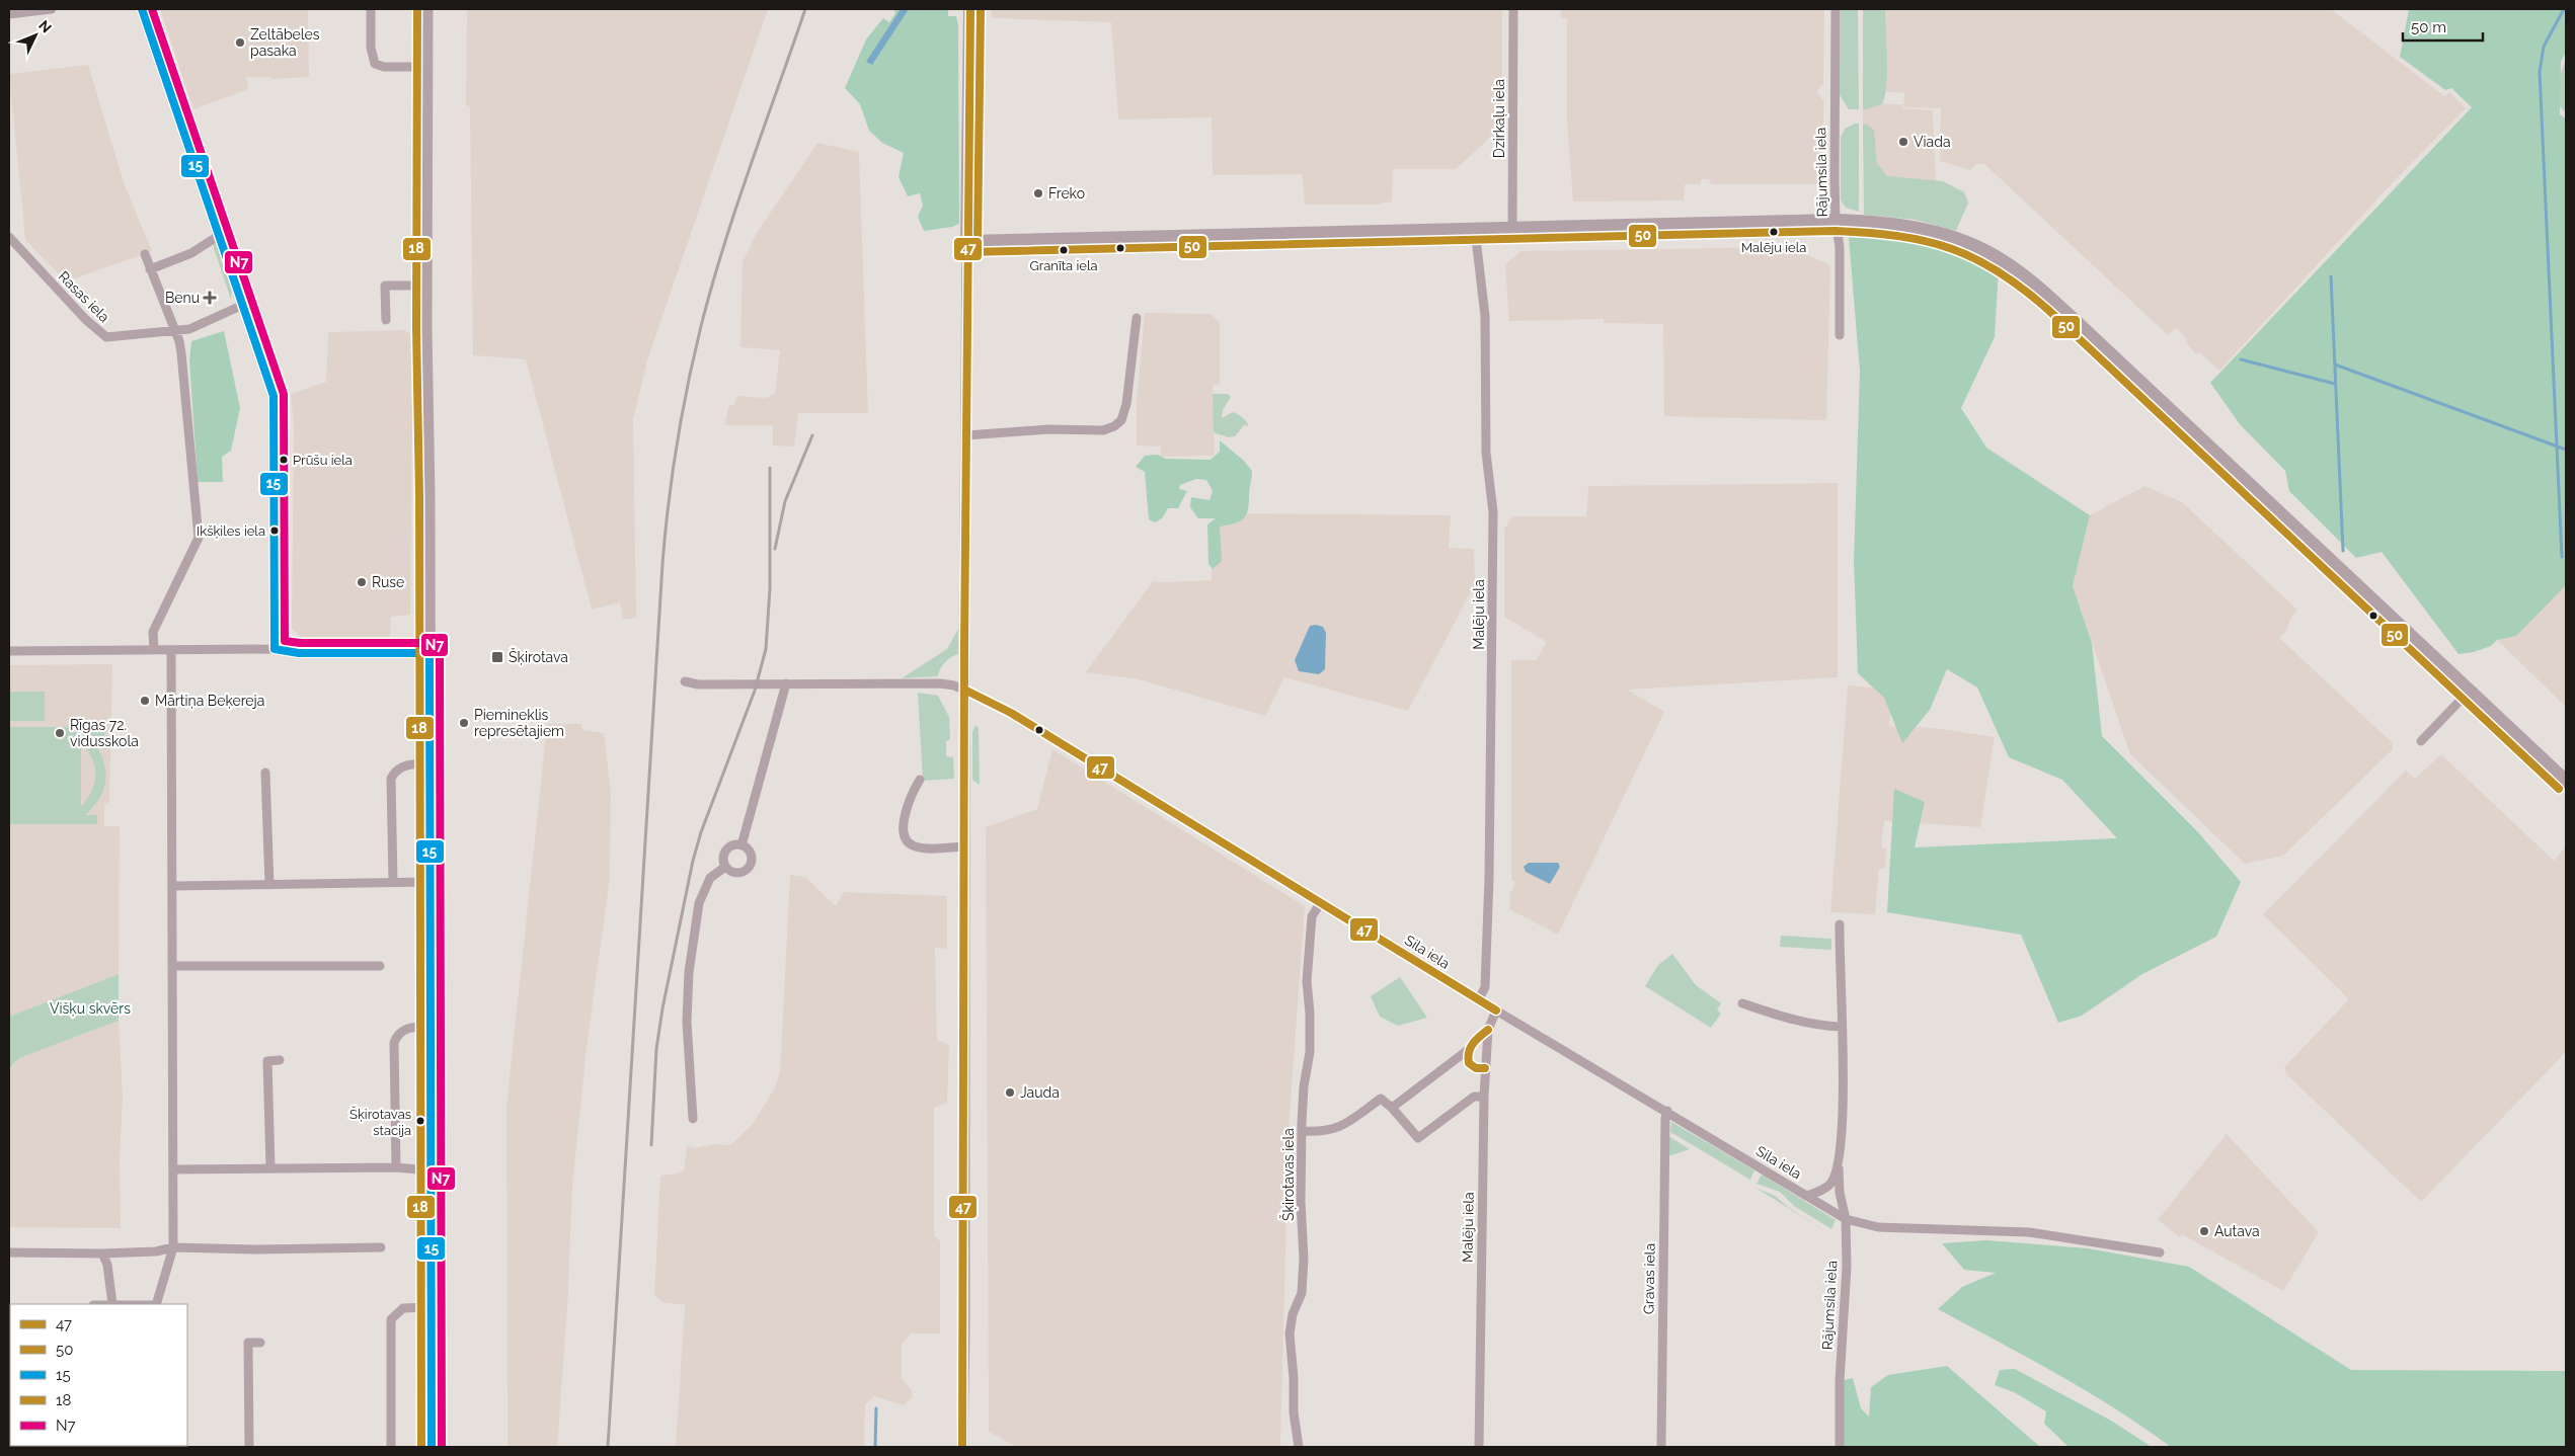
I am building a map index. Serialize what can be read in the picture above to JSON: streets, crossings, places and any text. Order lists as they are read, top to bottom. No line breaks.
{"streets":{"street":["Dzirkaļu iela","Rājumsila iela","Rasas iela","Malēju iela","Sila iela","Šķirotavas iela","Gravas iela"]},"crossings":[["Rājumsila iela","Sila iela"],["Malēju iela","Sila iela"],["Sila iela","Šķirotavas iela"],["Sila iela","Gravas iela"]],"parks":["Višķu skvērs"],"places":{"other":["Zeltābeles pasaka","Viada","Freko","Malēju iela","Granīta iela","Prūšu iela","Ikšķiles iela","Ruse","Mārtiņa Beķereja","Piemineklis represētajiem","Rīgas 72. vidusskola","Jauda","Šķirotavas stacija","Autava"],"health":["Benu"],"transit":["Šķirotava"]},"lines":["transit line 47","transit line 50","transit line 15","transit line 18","transit line N7"],"legend":["47","50","15","18","N7"],"scale_bar":"50 m","north":"top right"}
